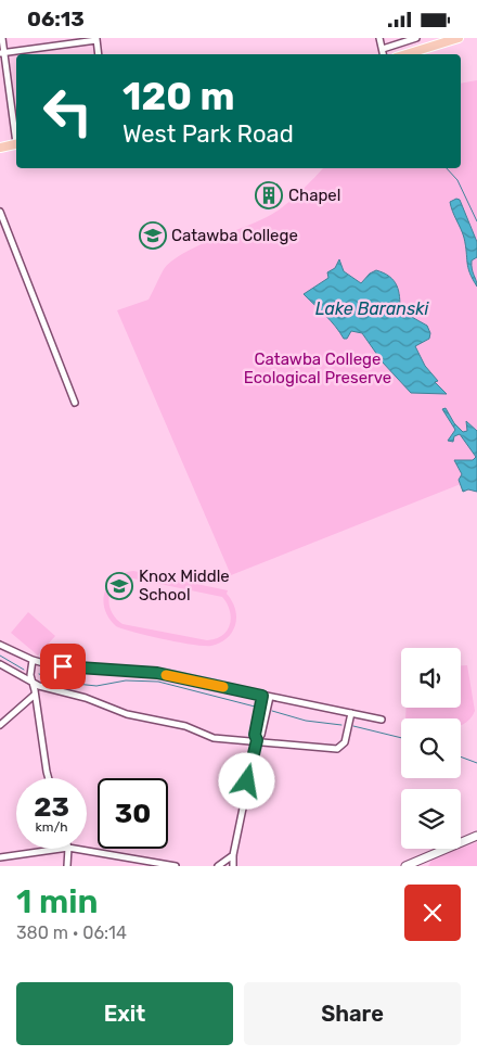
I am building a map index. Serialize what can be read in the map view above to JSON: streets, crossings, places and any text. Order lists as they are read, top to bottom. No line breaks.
{"water":["Lake Baranski"],"parks":["Catawba College Ecological Preserve"],"places":{"building":["Chapel"],"school or university":["Catawba College","Knox Middle School"]},"page":{"status":"06:13","turn":["120 m","West Park Road"],"speed":"23 km/h","limit":"30","heading":["1 min","380 m · 06:14"],"buttons":["Exit","Share"]}}
